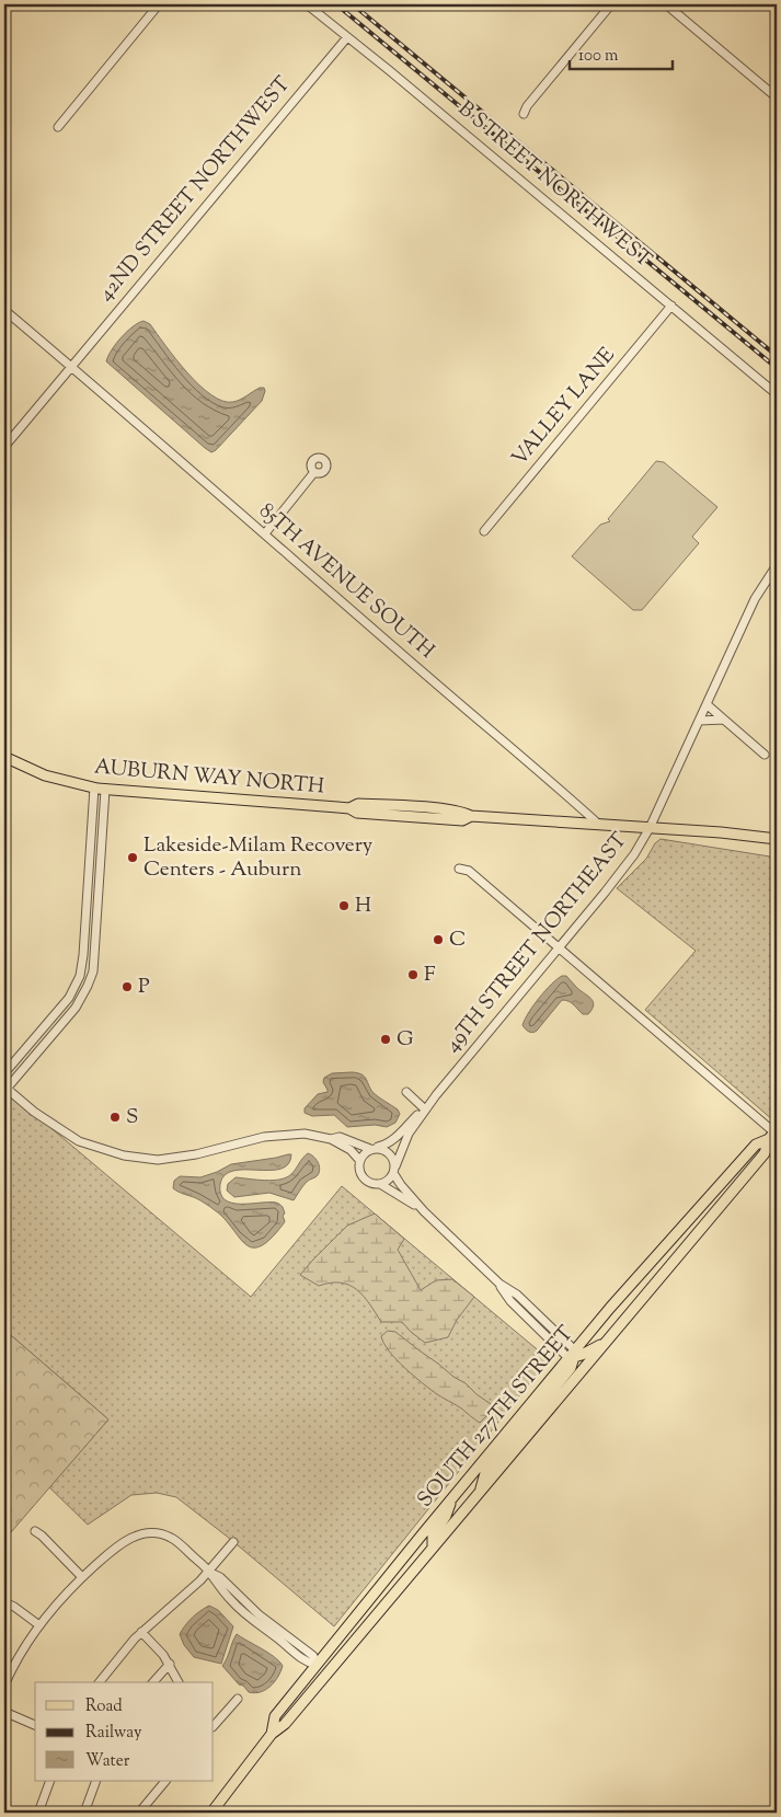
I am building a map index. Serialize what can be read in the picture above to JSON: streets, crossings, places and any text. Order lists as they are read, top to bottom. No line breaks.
{"streets":{"main road":["AUBURN WAY NORTH","SOUTH 277TH STREET"],"street":["B STREET NORTHWEST","42ND STREET NORTHWEST","VALLEY LANE","85TH AVENUE SOUTH","49TH STREET NORTHEAST"]},"crossings":[["B STREET NORTHWEST","42ND STREET NORTHWEST"],["B STREET NORTHWEST","VALLEY LANE"],["42ND STREET NORTHWEST","85TH AVENUE SOUTH"],["85TH AVENUE SOUTH","AUBURN WAY NORTH"],["AUBURN WAY NORTH","49TH STREET NORTHEAST"]],"places":["Lakeside-Milam Recovery Centers - Auburn","H","C","F","P","G","S"],"legend":["Road","Railway","Water"],"scale_bar":"100 m"}
